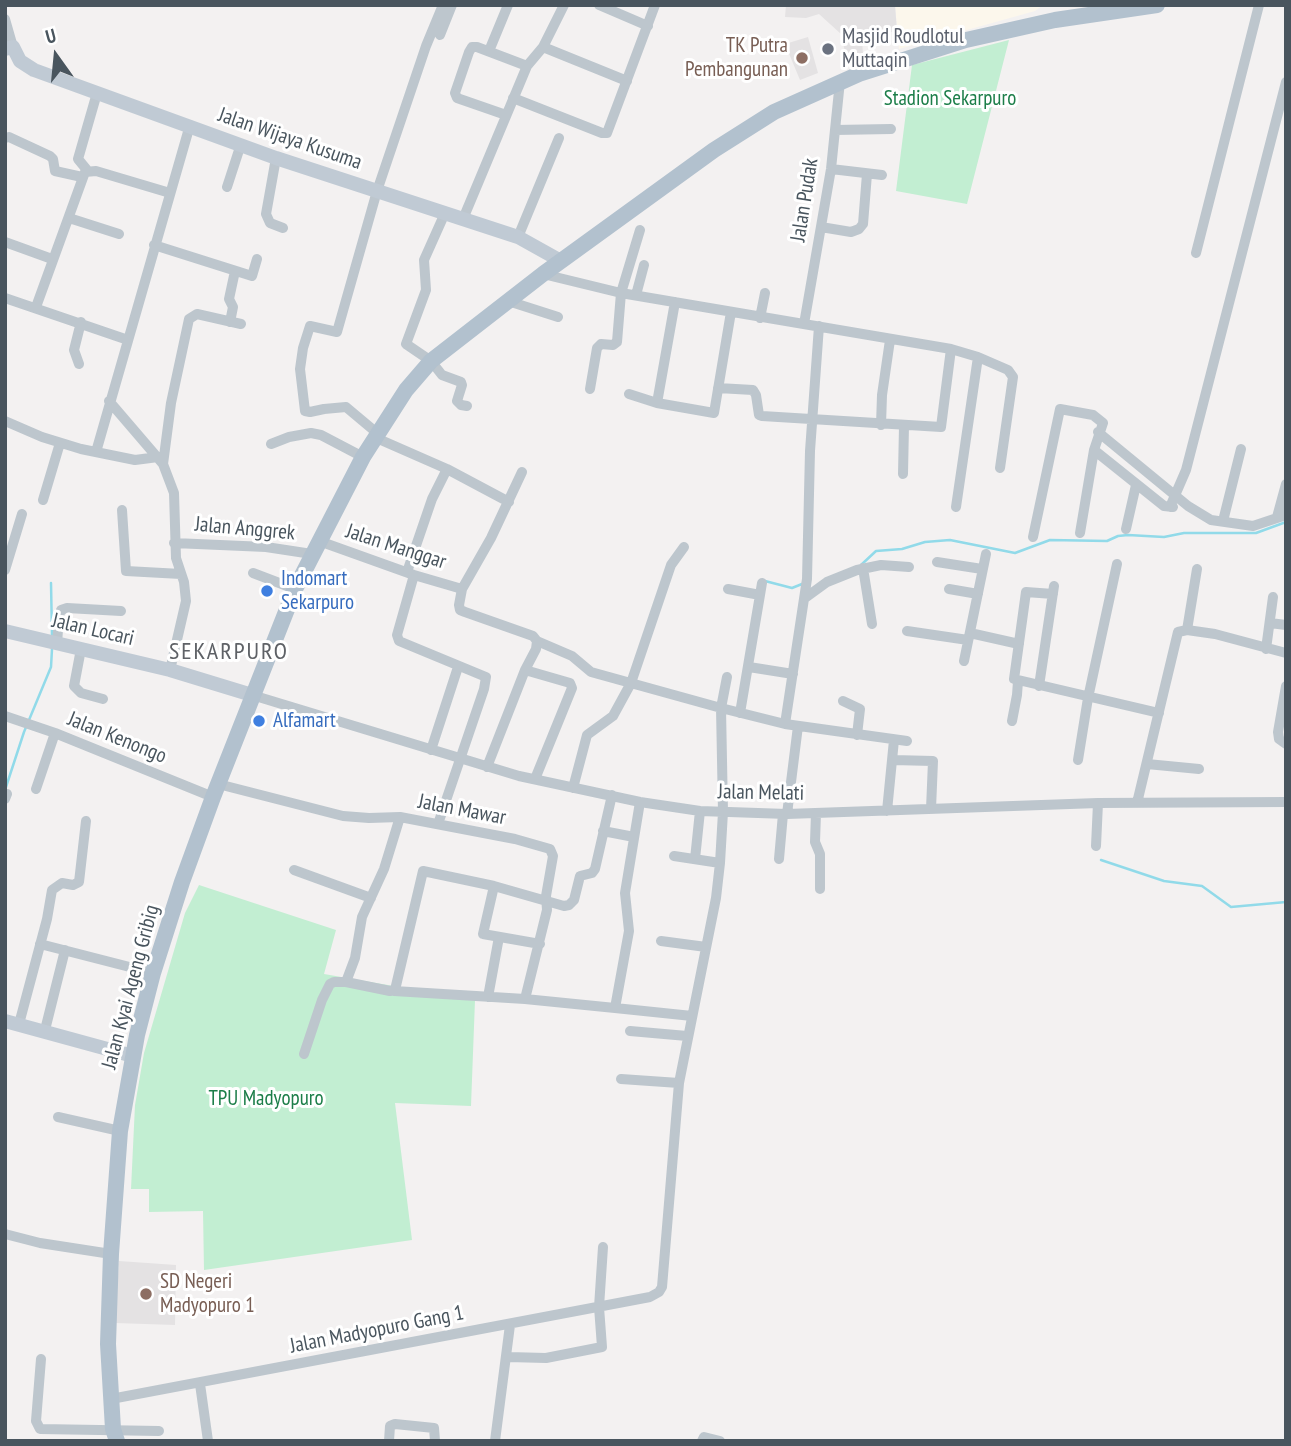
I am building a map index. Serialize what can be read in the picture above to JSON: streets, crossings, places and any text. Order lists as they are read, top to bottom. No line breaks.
{"streets":{"main road":["Jalan Kyai Ageng Gribig"],"street":["Jalan Wijaya Kusuma","Jalan Pudak","Jalan Anggrek","Jalan Manggar","Jalan Locari","Jalan Kenongo","Jalan Melati","Jalan Mawar","Jalan Madyopuro Gang 1"]},"crossings":[["Jalan Wijaya Kusuma","Jalan Kyai Ageng Gribig"],["Jalan Pudak","Jalan Kyai Ageng Gribig"],["Jalan Anggrek","Jalan Manggar"],["Jalan Anggrek","Jalan Kyai Ageng Gribig"],["Jalan Manggar","Jalan Kyai Ageng Gribig"],["Jalan Locari","Jalan Melati"],["Jalan Locari","Jalan Kyai Ageng Gribig"],["Jalan Kenongo","Jalan Mawar"],["Jalan Kenongo","Jalan Kyai Ageng Gribig"],["Jalan Melati","Jalan Kyai Ageng Gribig"],["Jalan Mawar","Jalan Kyai Ageng Gribig"],["Jalan Kyai Ageng Gribig","Jalan Madyopuro Gang 1"]],"districts":["SEKARPURO"],"parks":["Stadion Sekarpuro","TPU Madyopuro"],"places":["Masjid Roudlotul Muttaqin","TK Putra Pembangunan","Indomart Sekarpuro","Alfamart","SD Negeri Madyopuro 1"],"north":"top"}
